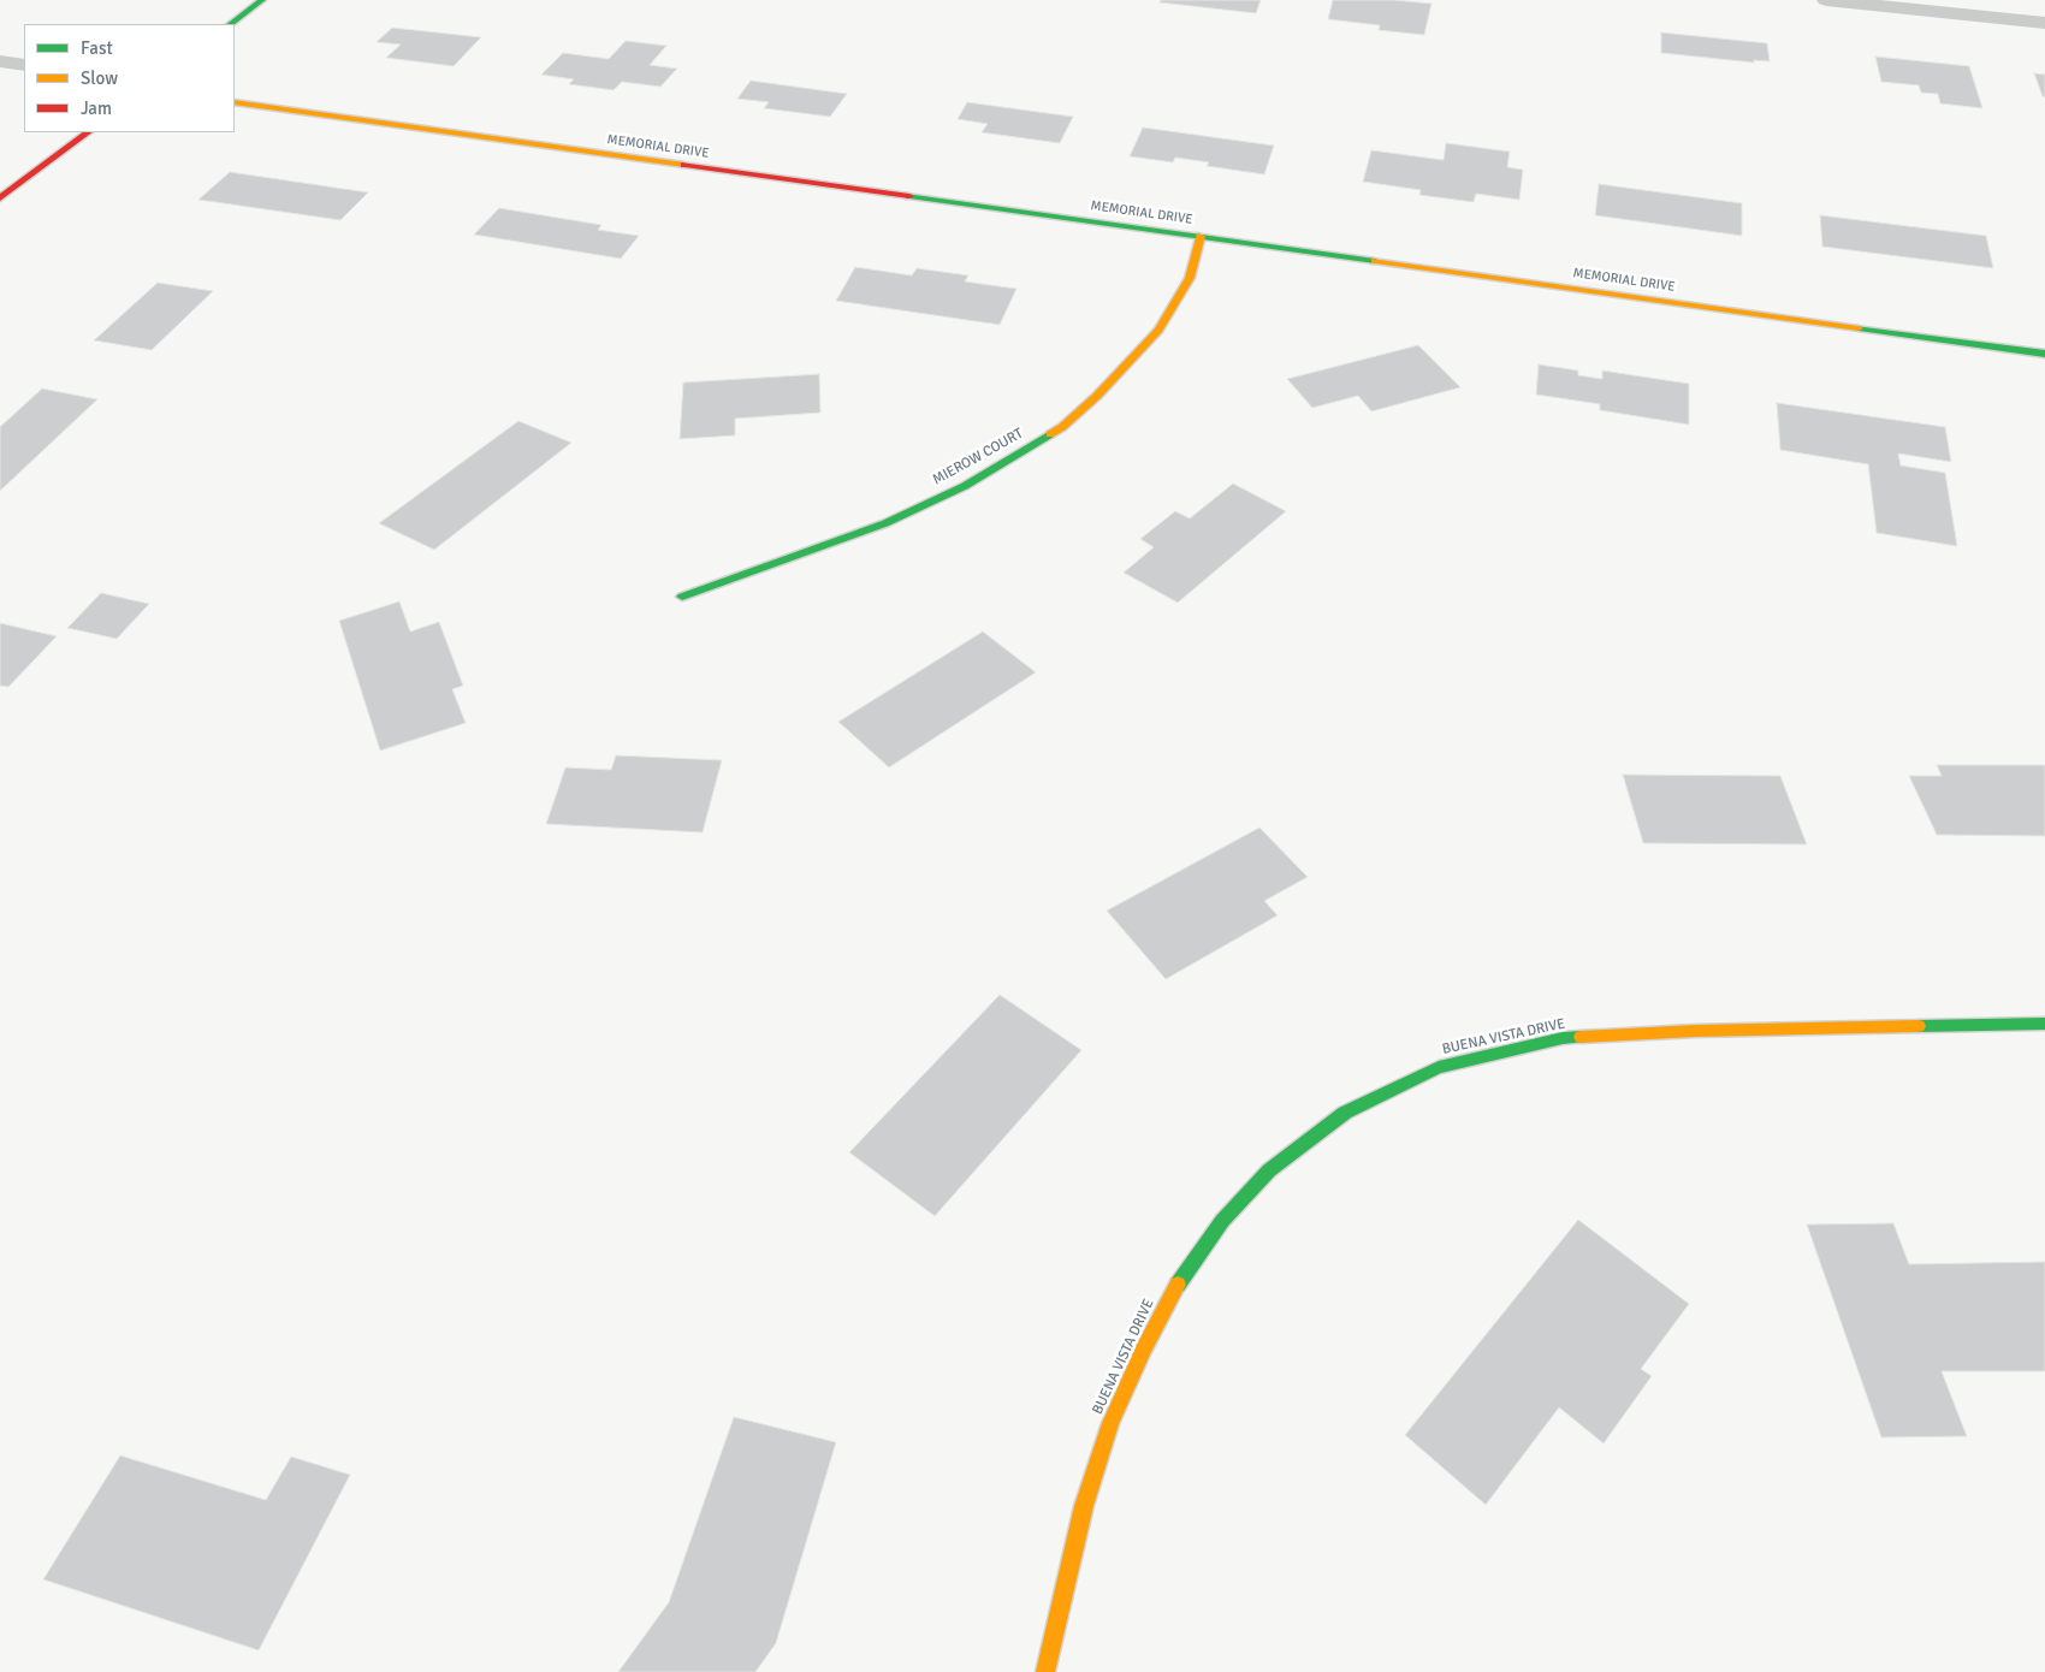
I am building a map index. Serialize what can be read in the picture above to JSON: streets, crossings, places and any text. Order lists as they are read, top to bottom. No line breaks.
{"streets":{"street":["MEMORIAL DRIVE","MIEROW COURT","BUENA VISTA DRIVE"]},"crossings":[["MEMORIAL DRIVE","MIEROW COURT"]],"legend":["Fast","Slow","Jam"]}
